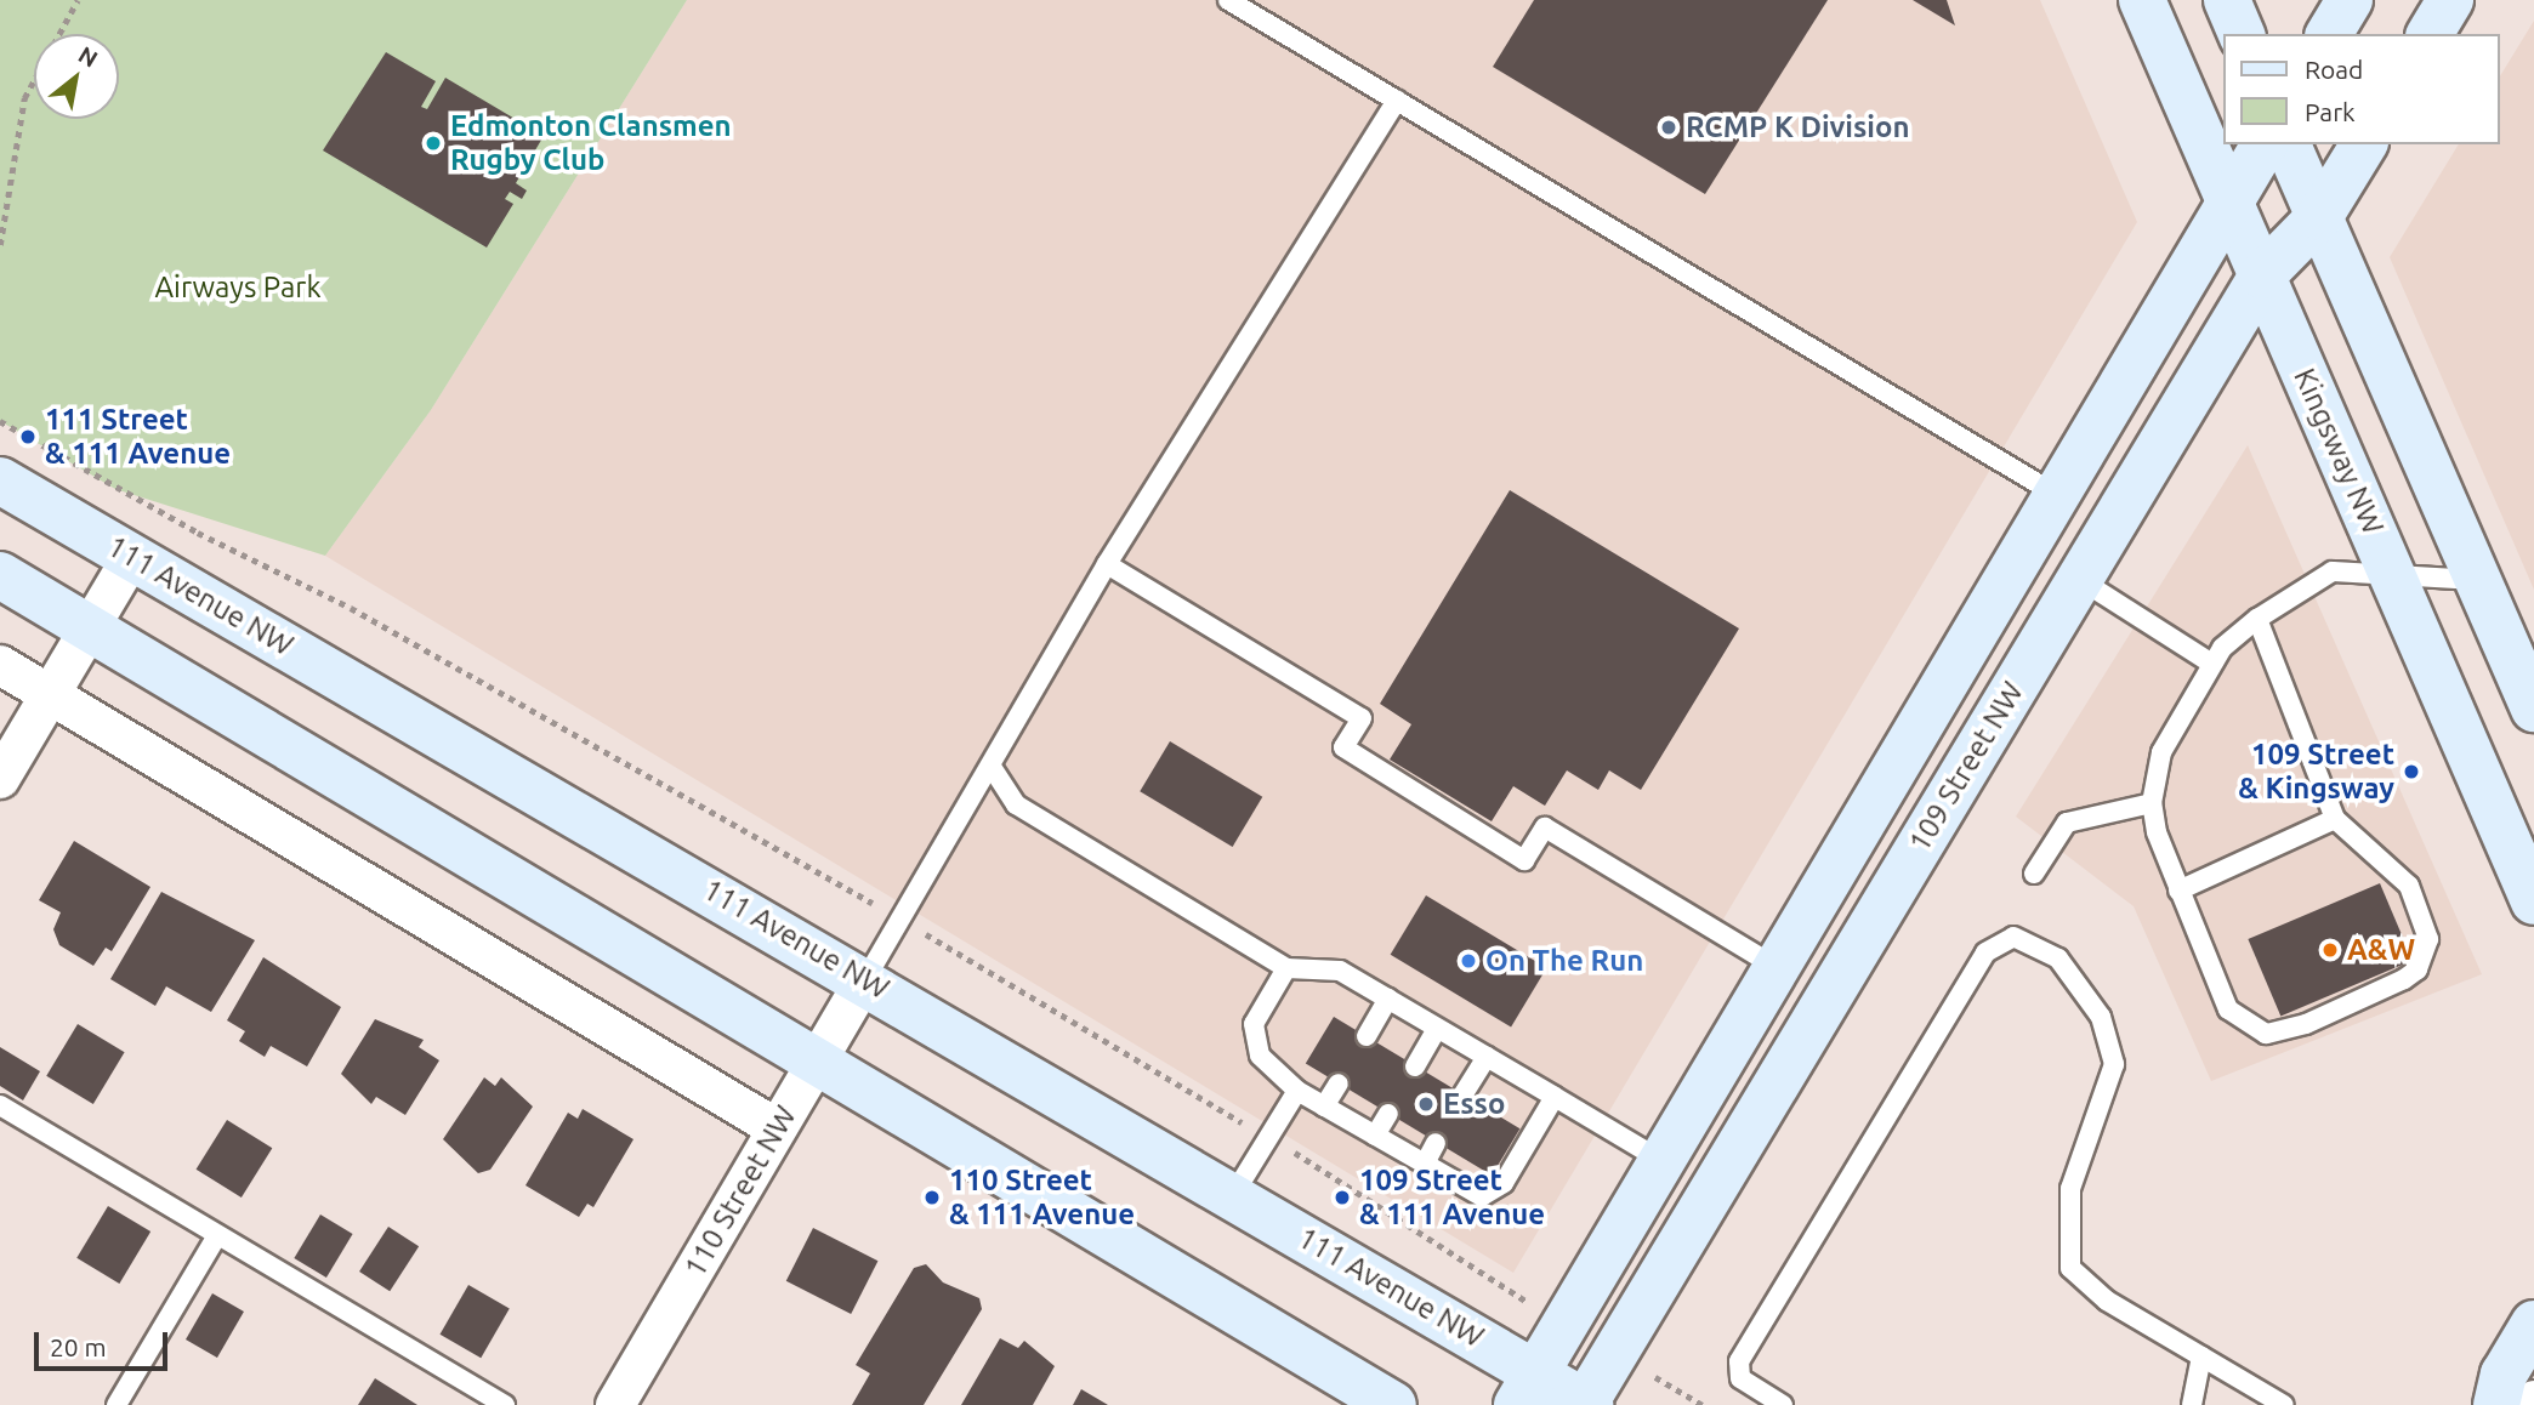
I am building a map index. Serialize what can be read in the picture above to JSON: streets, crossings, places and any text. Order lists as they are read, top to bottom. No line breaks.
{"streets":{"main road":["Kingsway NW","111 Avenue NW","109 Street NW"],"street":["110 Street NW"]},"crossings":[["Kingsway NW","109 Street NW"],["111 Avenue NW","109 Street NW"],["111 Avenue NW","110 Street NW"]],"parks":["Airways Park"],"places":["RCMP K Division","Edmonton Clansmen Rugby Club","111 Street & 111 Avenue","109 Street & Kingsway","A&W","On The Run","Esso","110 Street & 111 Avenue","109 Street & 111 Avenue"],"legend":["Road","Park"],"scale_bar":"20 m","north":"top right"}
